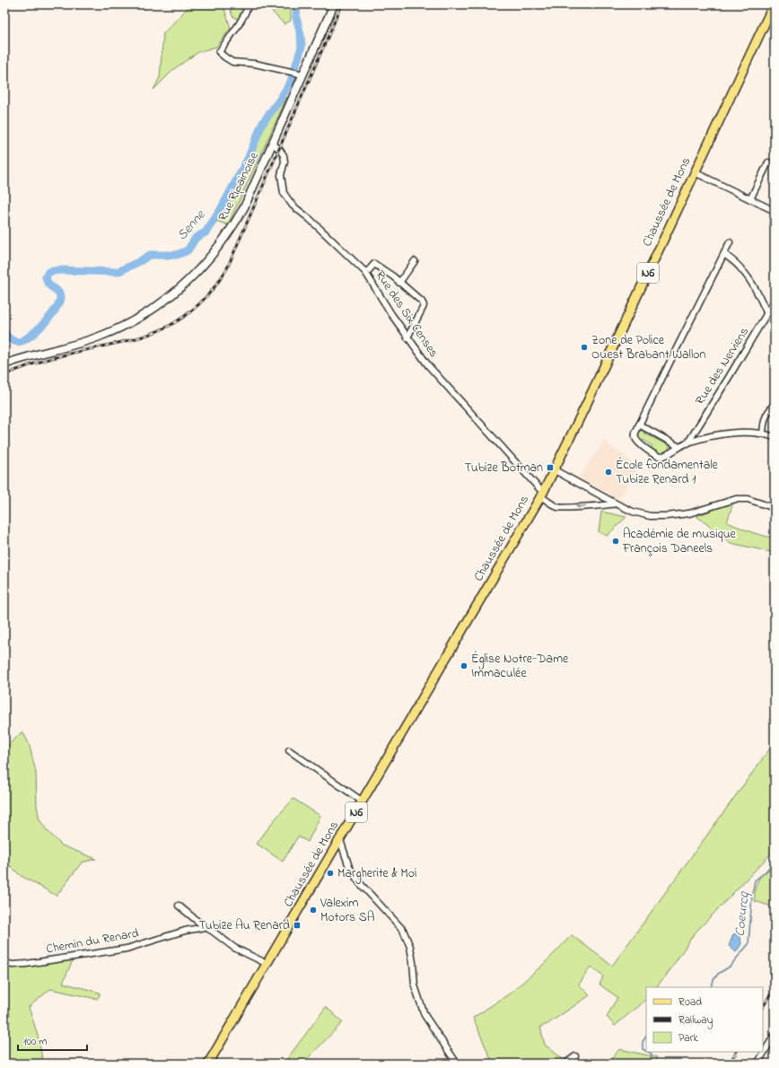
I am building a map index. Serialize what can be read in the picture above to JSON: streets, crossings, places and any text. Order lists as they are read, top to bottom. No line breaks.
{"streets":{"main road":["Chaussée de Mons","N6"],"street":["Rue Ripainoise","Rue des Six Censes","Rue des Nerviens","Chemin du Renard"]},"crossings":[["Rue Ripainoise","Rue des Six Censes"],["Chaussée de Mons","Rue des Six Censes"]],"water":["Senne","Coeurcq"],"places":{"other":["Zone de Police Ouest Brabant Wallon","École fondamentale Tubize Renard 1","Académie de musique François Daneels","Église Notre-Dame Immaculée","Margherite & Moi","Valexim Motors SA"],"transit":["Tubize Botman","Tubize Au Renard"]},"legend":["Road","Railway","Park"],"scale_bar":"100 m"}
